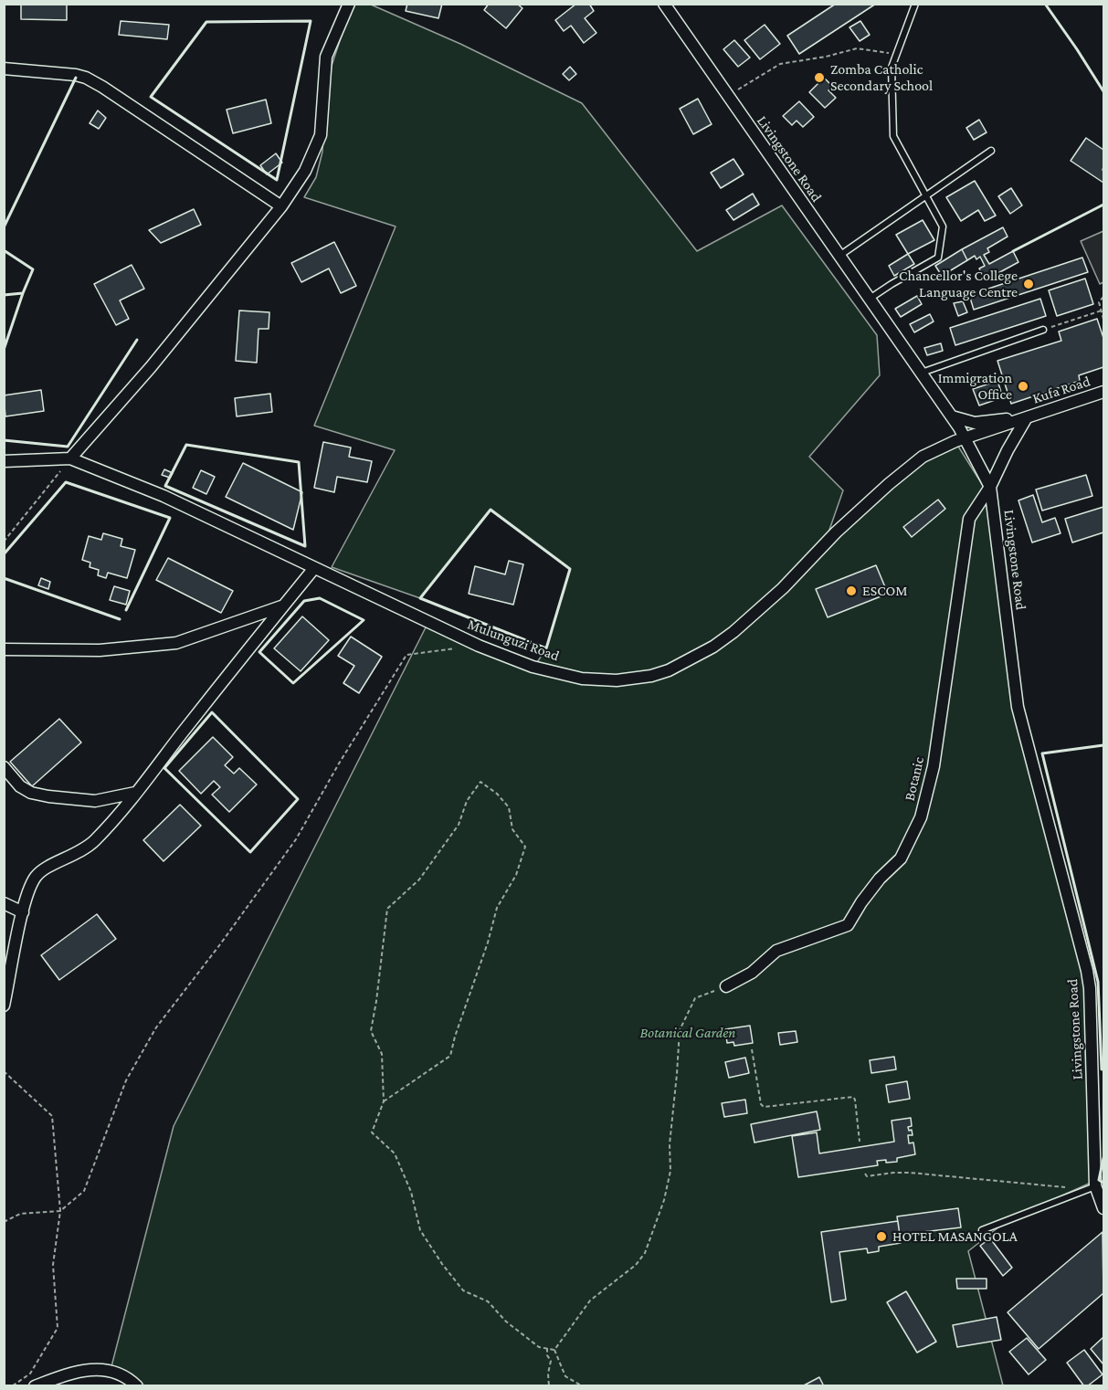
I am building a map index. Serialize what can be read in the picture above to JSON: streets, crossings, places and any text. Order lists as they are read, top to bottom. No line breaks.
{"streets":{"street":["Livingstone Road","Kufa Road","Mulunguzi Road","Botanic"]},"crossings":[["Livingstone Road","Kufa Road"],["Livingstone Road","Mulunguzi Road"],["Livingstone Road","Botanic"],["Kufa Road","Mulunguzi Road"],["Kufa Road","Botanic"]],"parks":["Botanical Garden"],"places":["Zomba Catholic Secondary School","Chancellor's College Language Centre","Immigration Office","ESCOM","HOTEL MASANGOLA"]}
